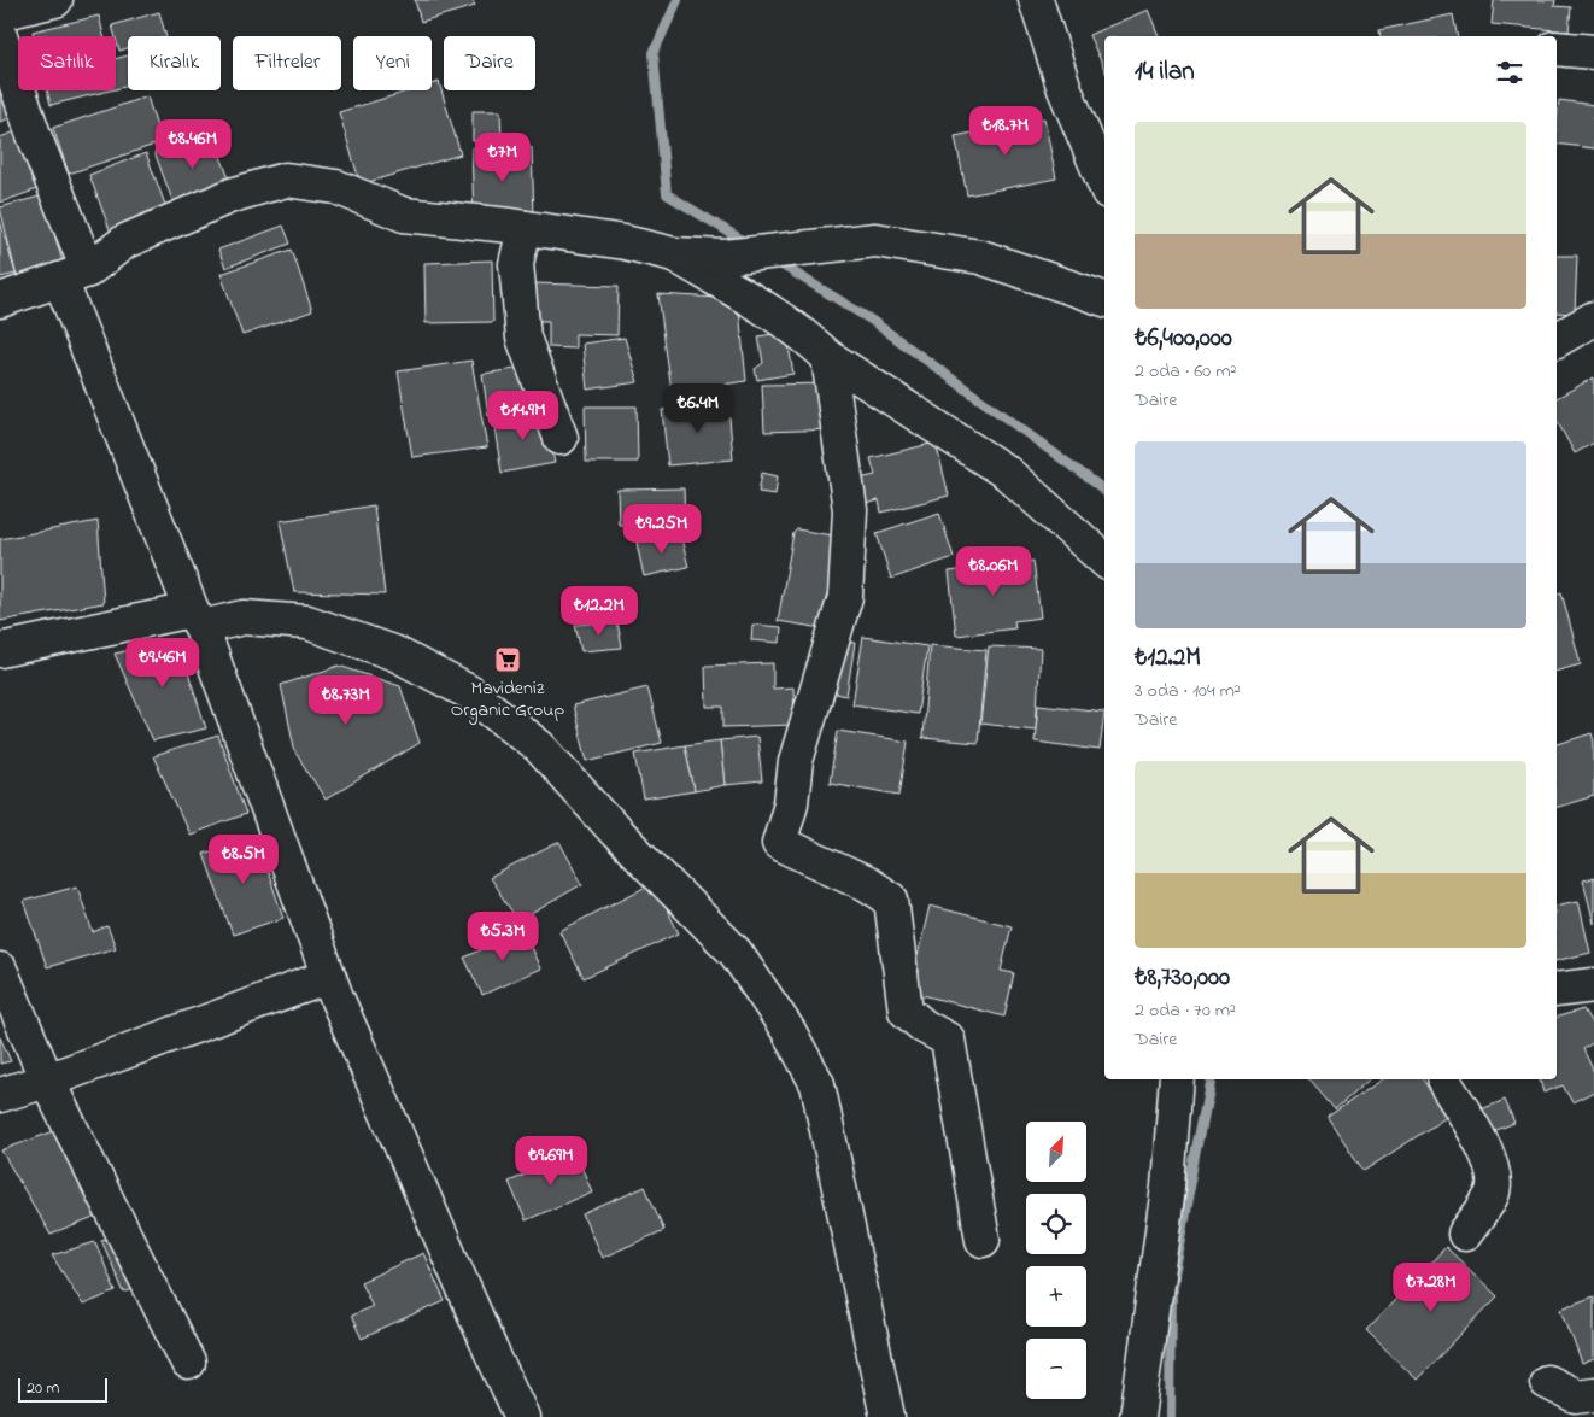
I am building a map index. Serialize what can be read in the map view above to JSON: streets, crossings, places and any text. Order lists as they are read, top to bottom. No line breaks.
{"places":{"supermarket":["Mavideniz Organic Group"]},"scale_bar":"20 m","north":"top right","page":{"chip":["Satılık","Kiralık","Filtreler","Yeni","Daire"],"heading":"14 ilan","price":["₺18.7M","₺8.46M","₺7M","₺6.4M","₺14.9M","₺9.25M","₺8.06M","₺12.2M","₺9.46M","₺8.73M","₺8.5M","₺5.3M","₺9.69M","₺7.28M"],"list":[{"name":"₺6,400,000","note":"2 oda · 60 m² · Daire"},{"name":"₺12.2M","note":"3 oda · 104 m² · Daire"},{"name":"₺8,730,000","note":"2 oda · 70 m² · Daire"}],"map_buttons":["+","−"],"scale":"20 m"}}
